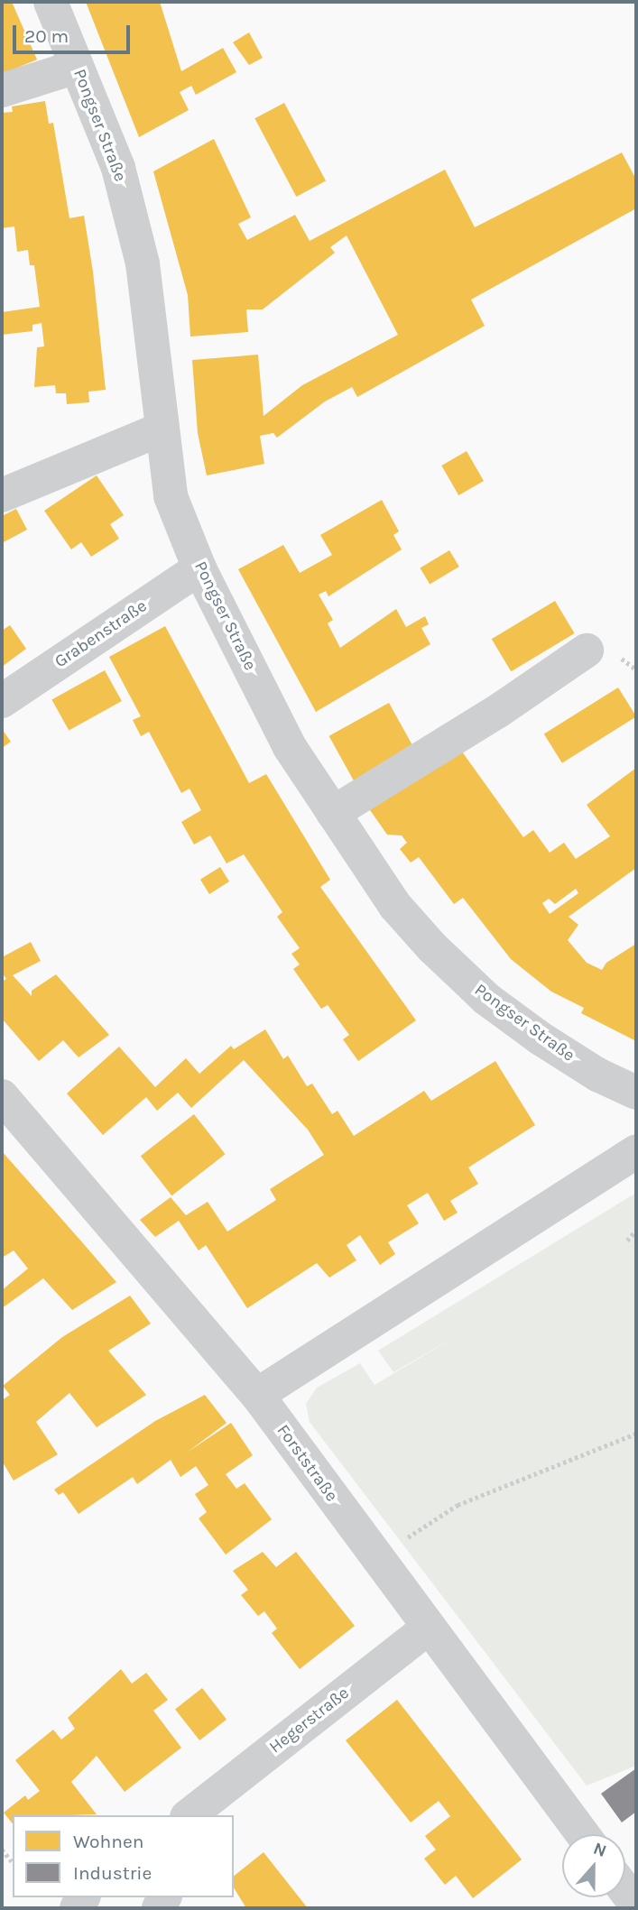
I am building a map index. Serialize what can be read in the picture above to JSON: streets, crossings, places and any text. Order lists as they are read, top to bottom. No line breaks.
{"streets":{"street":["Pongser Straße","Grabenstraße","Forststraße","Hegerstraße"]},"crossings":[["Pongser Straße","Grabenstraße"],["Forststraße","Hegerstraße"]],"legend":["Wohnen","Industrie"],"scale_bar":"20 m","north":"top"}
